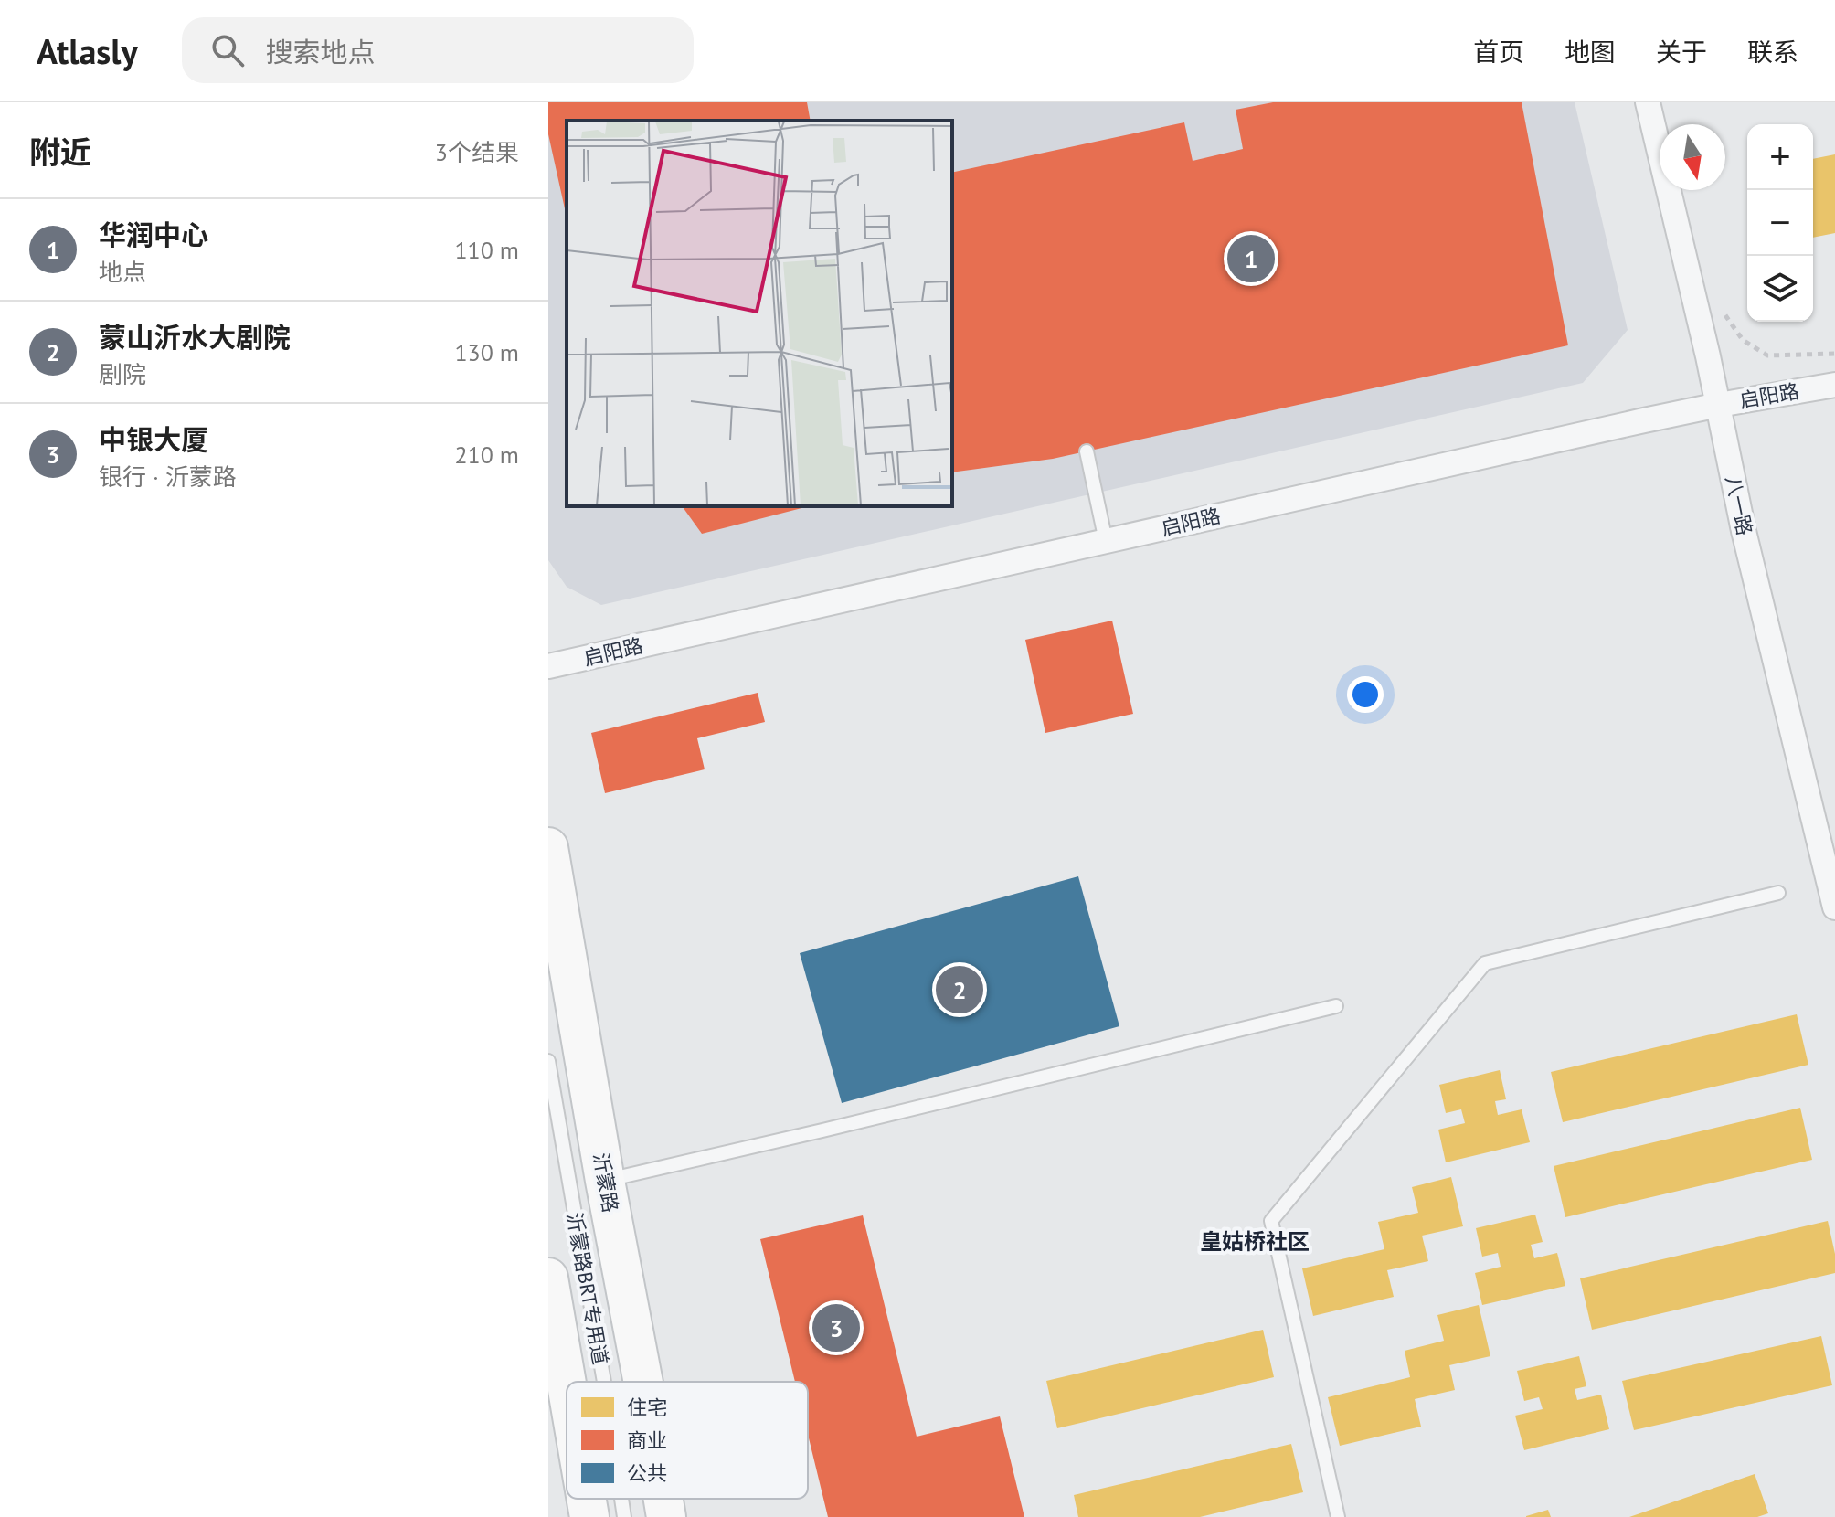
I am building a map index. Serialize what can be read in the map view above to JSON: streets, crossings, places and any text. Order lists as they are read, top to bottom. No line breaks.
{"streets":{"main road":["沂蒙路"],"street":["启阳路","八一路"],"lane":["沂蒙路BRT专用道"]},"crossings":[["启阳路","八一路"]],"districts":["皇姑桥社区"],"legend":["住宅","商业","公共"],"north":"bottom","page":{"header":"Atlasly","search":"搜索地点","nav":["首页","地图","关于","联系"],"heading":["附近","3个结果"],"map_buttons":["+","−"],"list":[{"mark":"1","name":"华润中心","note":"地点","value":"110 m"},{"mark":"2","name":"蒙山沂水大剧院","note":"剧院","value":"130 m"},{"mark":"3","name":"中银大厦","note":"银行 · 沂蒙路","value":"210 m"}],"pins":["1","2","3"]}}
